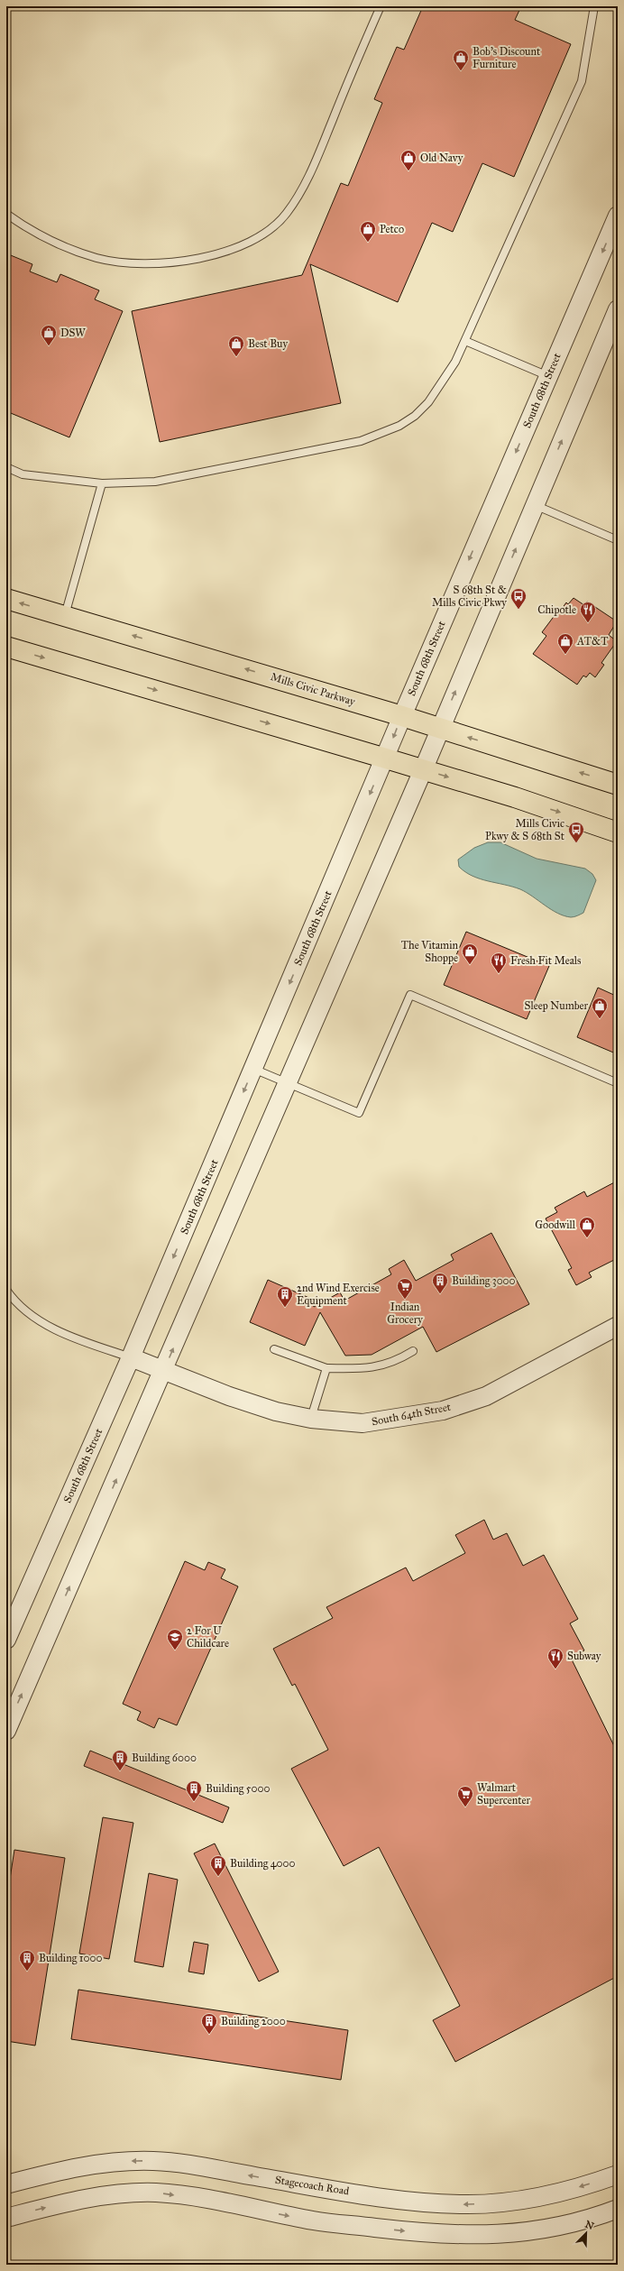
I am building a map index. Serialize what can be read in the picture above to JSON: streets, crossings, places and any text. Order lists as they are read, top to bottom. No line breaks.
{"streets":{"main road":["Mills Civic Parkway"],"street":["South 68th Street","South 64th Street","Stagecoach Road"]},"crossings":[["South 68th Street","Mills Civic Parkway"],["South 68th Street","South 64th Street"]],"places":{"shop":["Bob's Discount Furniture","Old Navy","Petco","DSW","Best Buy","AT&T","The Vitamin Shoppe","Sleep Number","Goodwill"],"bus stop":["S 68th St & Mills Civic Pkwy","Mills Civic Pkwy & S 68th St"],"restaurant":["Chipotle","Fresh Fit Meals","Subway"],"building":["Building 3000","2nd Wind Exercise Equipment","Building 6000","Building 5000","Building 4000","Building 1000","Building 2000"],"supermarket":["Indian Grocery","Walmart Supercenter"],"school or university":["2 For U Childcare"]},"north":"top right"}
